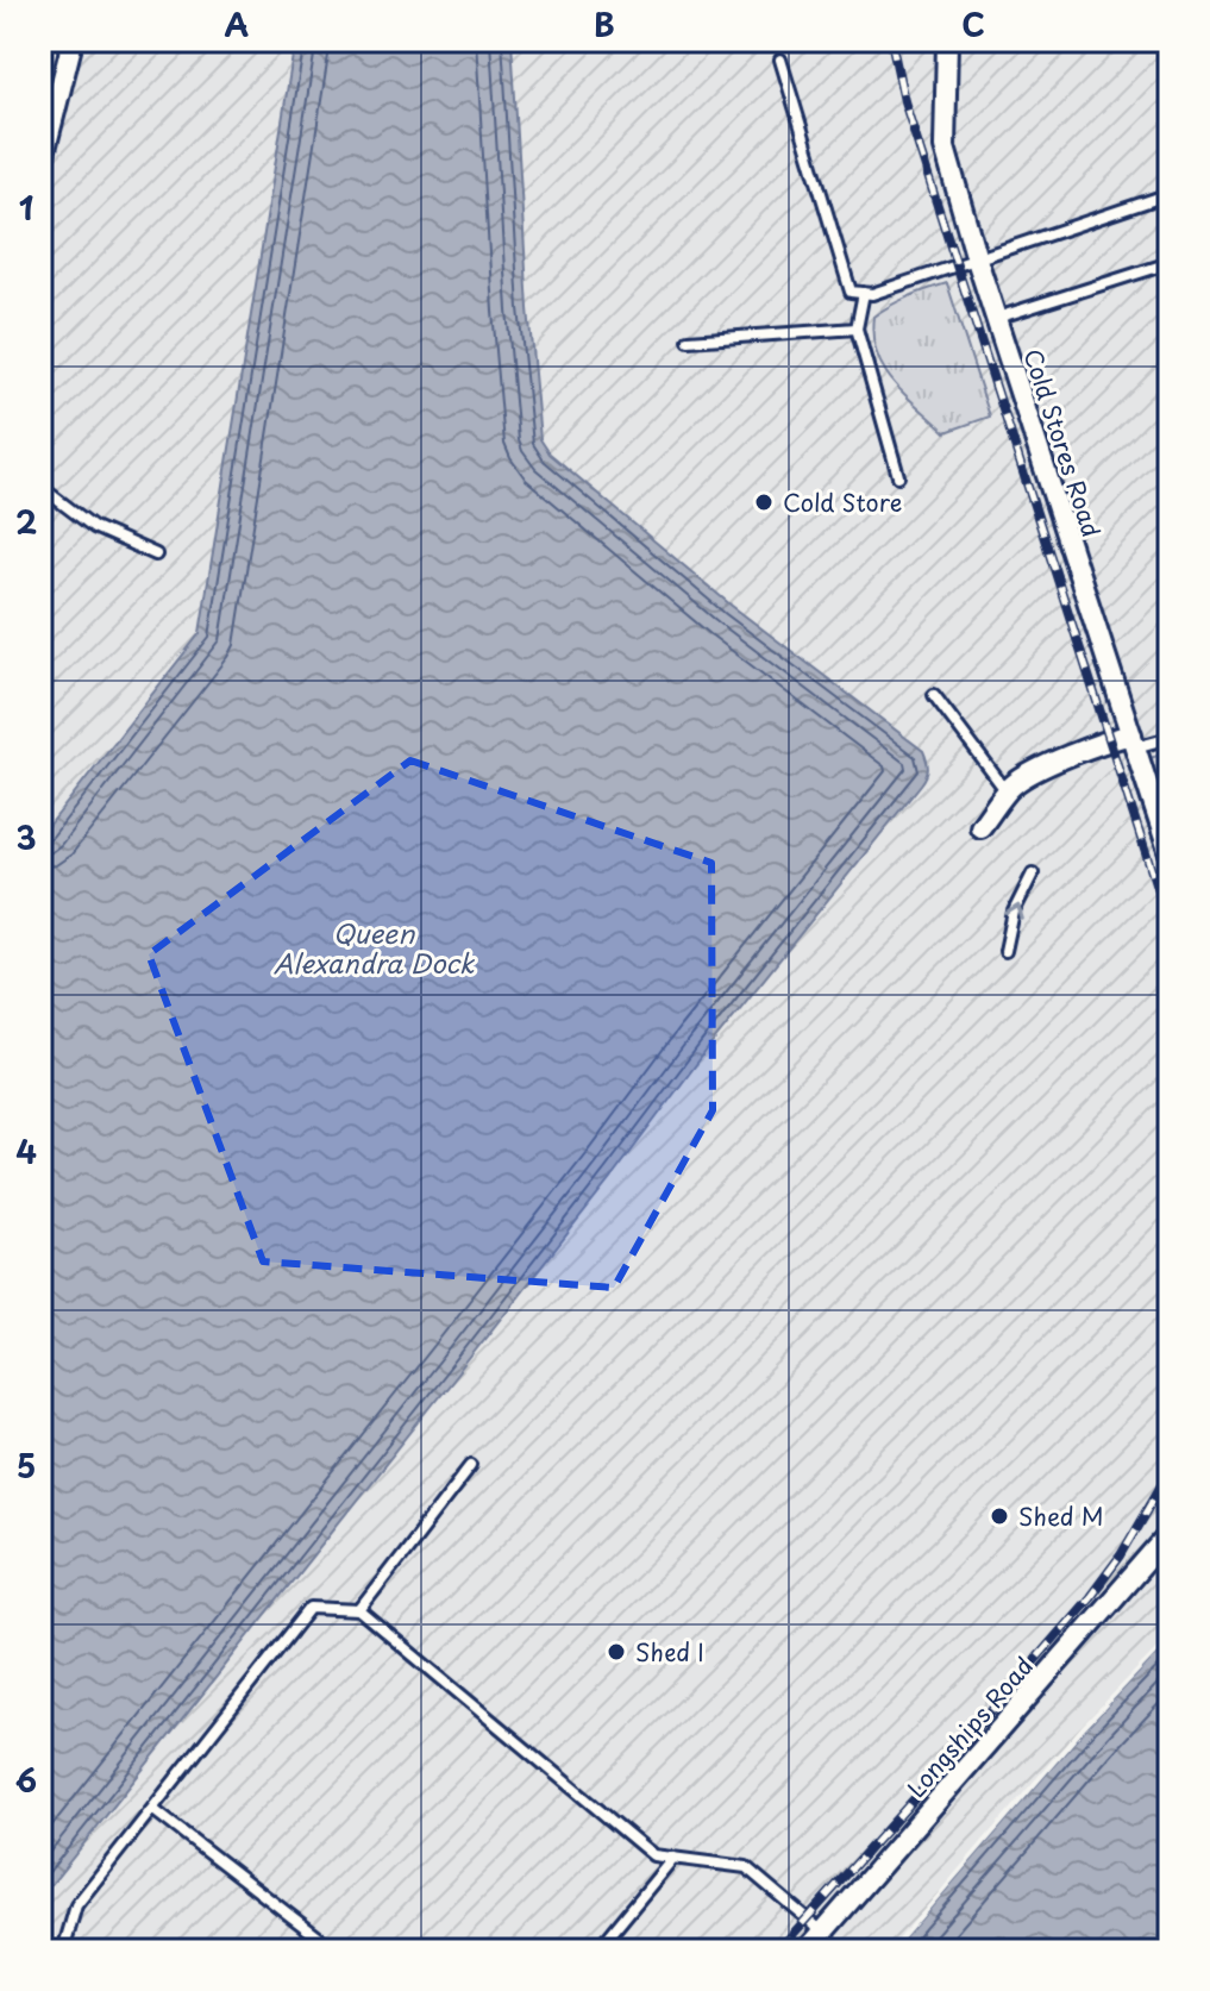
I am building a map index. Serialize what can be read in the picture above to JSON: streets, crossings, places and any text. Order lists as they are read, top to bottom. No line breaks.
{"streets":{"street":["Cold Stores Road","Longships Road"]},"water":["Queen Alexandra Dock"],"places":["Cold Store","Shed M","Shed I"],"grid":{"columns":["A","B","C"],"rows":["1","2","3","4","5","6"]}}
